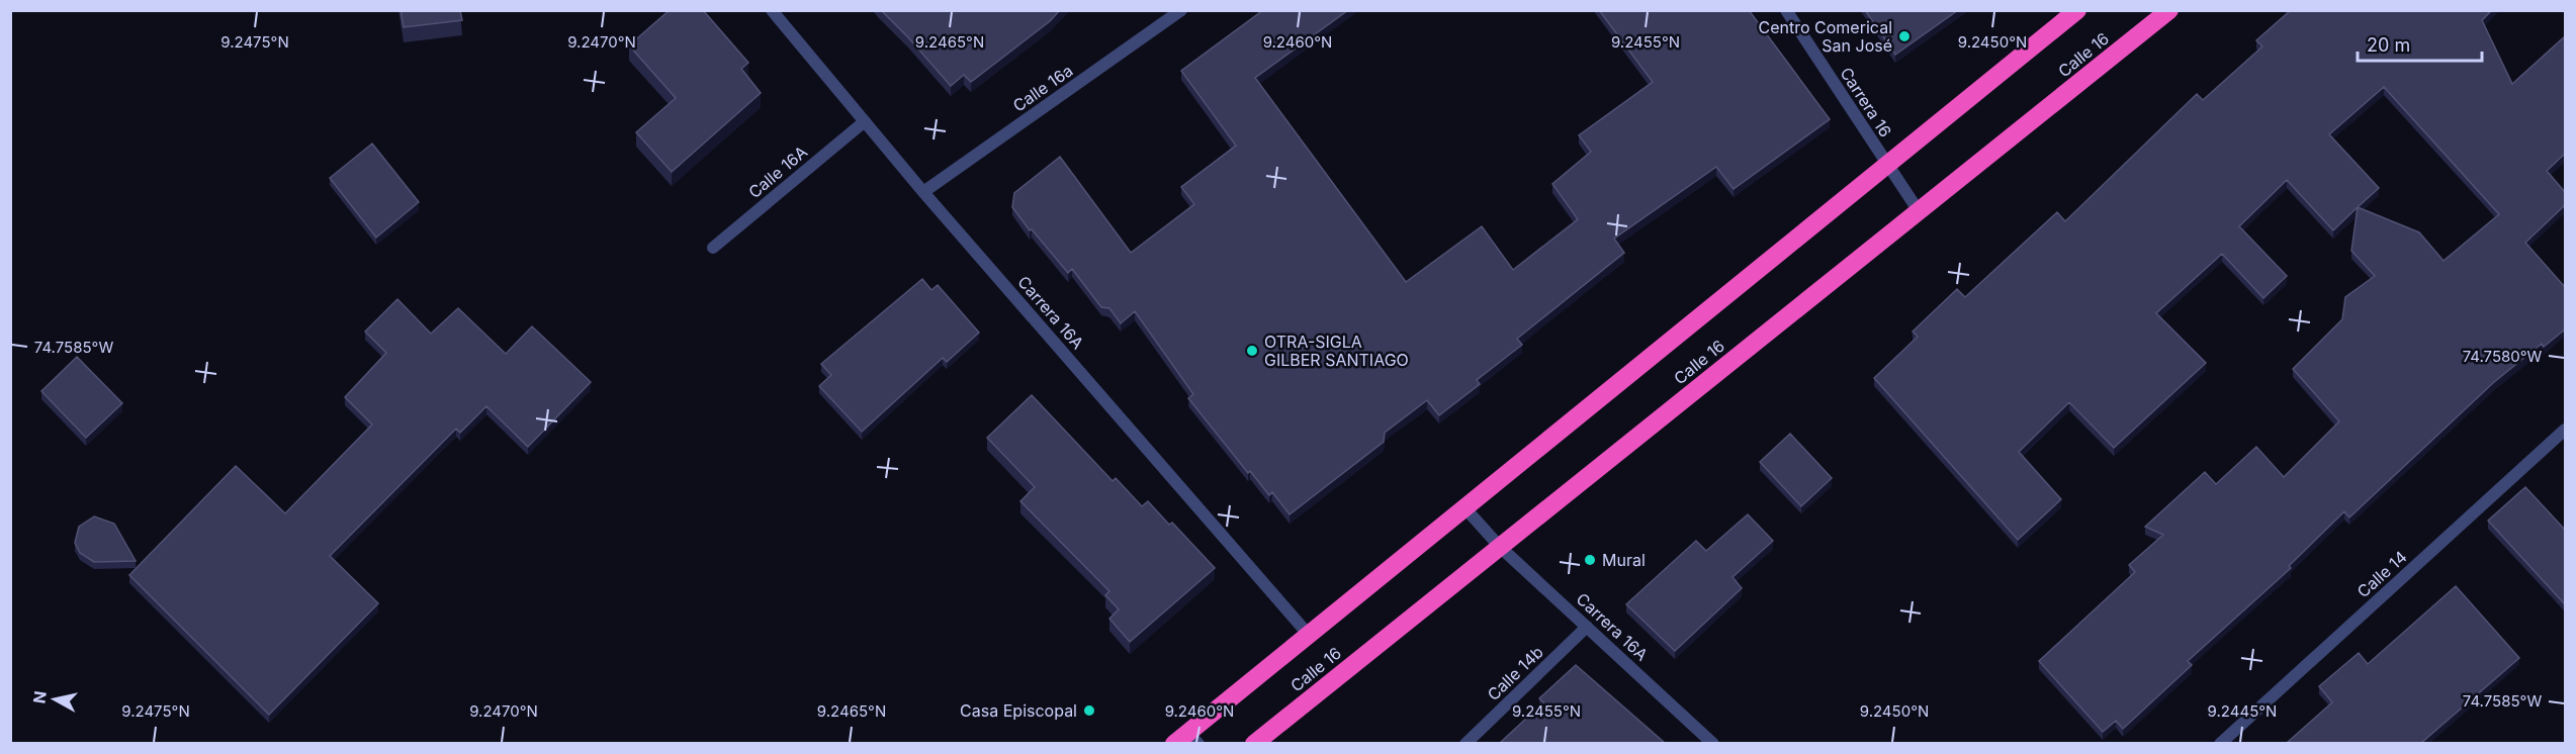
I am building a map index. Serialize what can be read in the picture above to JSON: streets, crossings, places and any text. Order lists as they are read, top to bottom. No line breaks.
{"streets":{"highway":["Calle 16"],"street":["Calle 16a","Carrera 16","Calle 16A","Carrera 16A","Calle 14","Calle 14b"]},"crossings":[["Calle 16","Carrera 16"],["Calle 16","Carrera 16A"],["Calle 16a","Carrera 16A"],["Calle 16A","Carrera 16A"],["Carrera 16A","Calle 14b"]],"places":["Centro Comerical San José","OTRA-SIGLA GILBER SANTIAGO","Mural","Casa Episcopal"],"scale_bar":"20 m","north":"left","coordinates":["9.2475°N","9.2470°N","9.2465°N","9.2460°N","9.2455°N","9.2450°N","74.7585°W","74.7580°W","9.2445°N"]}
